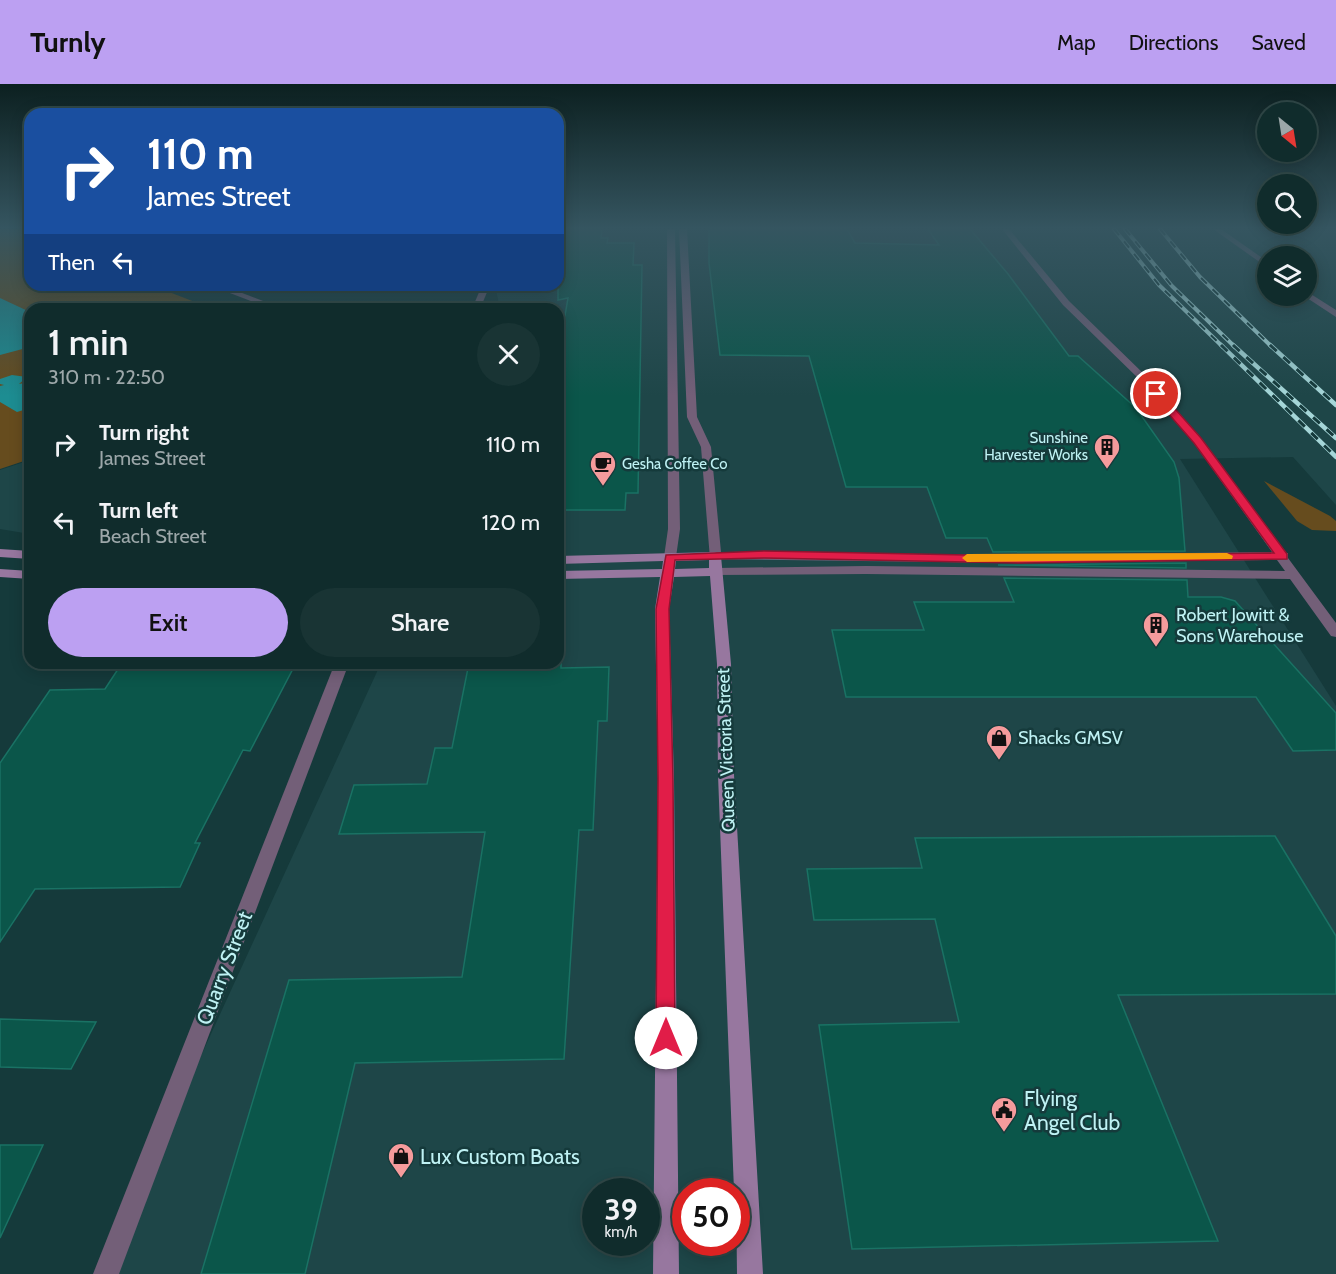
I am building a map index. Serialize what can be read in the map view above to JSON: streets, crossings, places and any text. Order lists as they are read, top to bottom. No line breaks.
{"streets":{"main road":["Queen Victoria Street"],"street":["Quarry Street"]},"places":{"building":["Sunshine Harvester Works","Robert Jowitt & Sons Warehouse"],"cafe":["Gesha Coffee Co"],"shop":["Shacks GMSV","Lux Custom Boats"],"public building":["Flying Angel Club"]},"north":"bottom right","page":{"header":"Turnly","nav":["Map","Directions","Saved"],"turn":["110 m","James Street"],"then":"Then","heading":["1 min","310 m · 22:50"],"list":[{"name":"Turn right","note":"James Street","value":"110 m"},{"name":"Turn left","note":"Beach Street","value":"120 m"}],"buttons":["Exit","Share"],"speed":"39 km/h","limit":"50"}}
